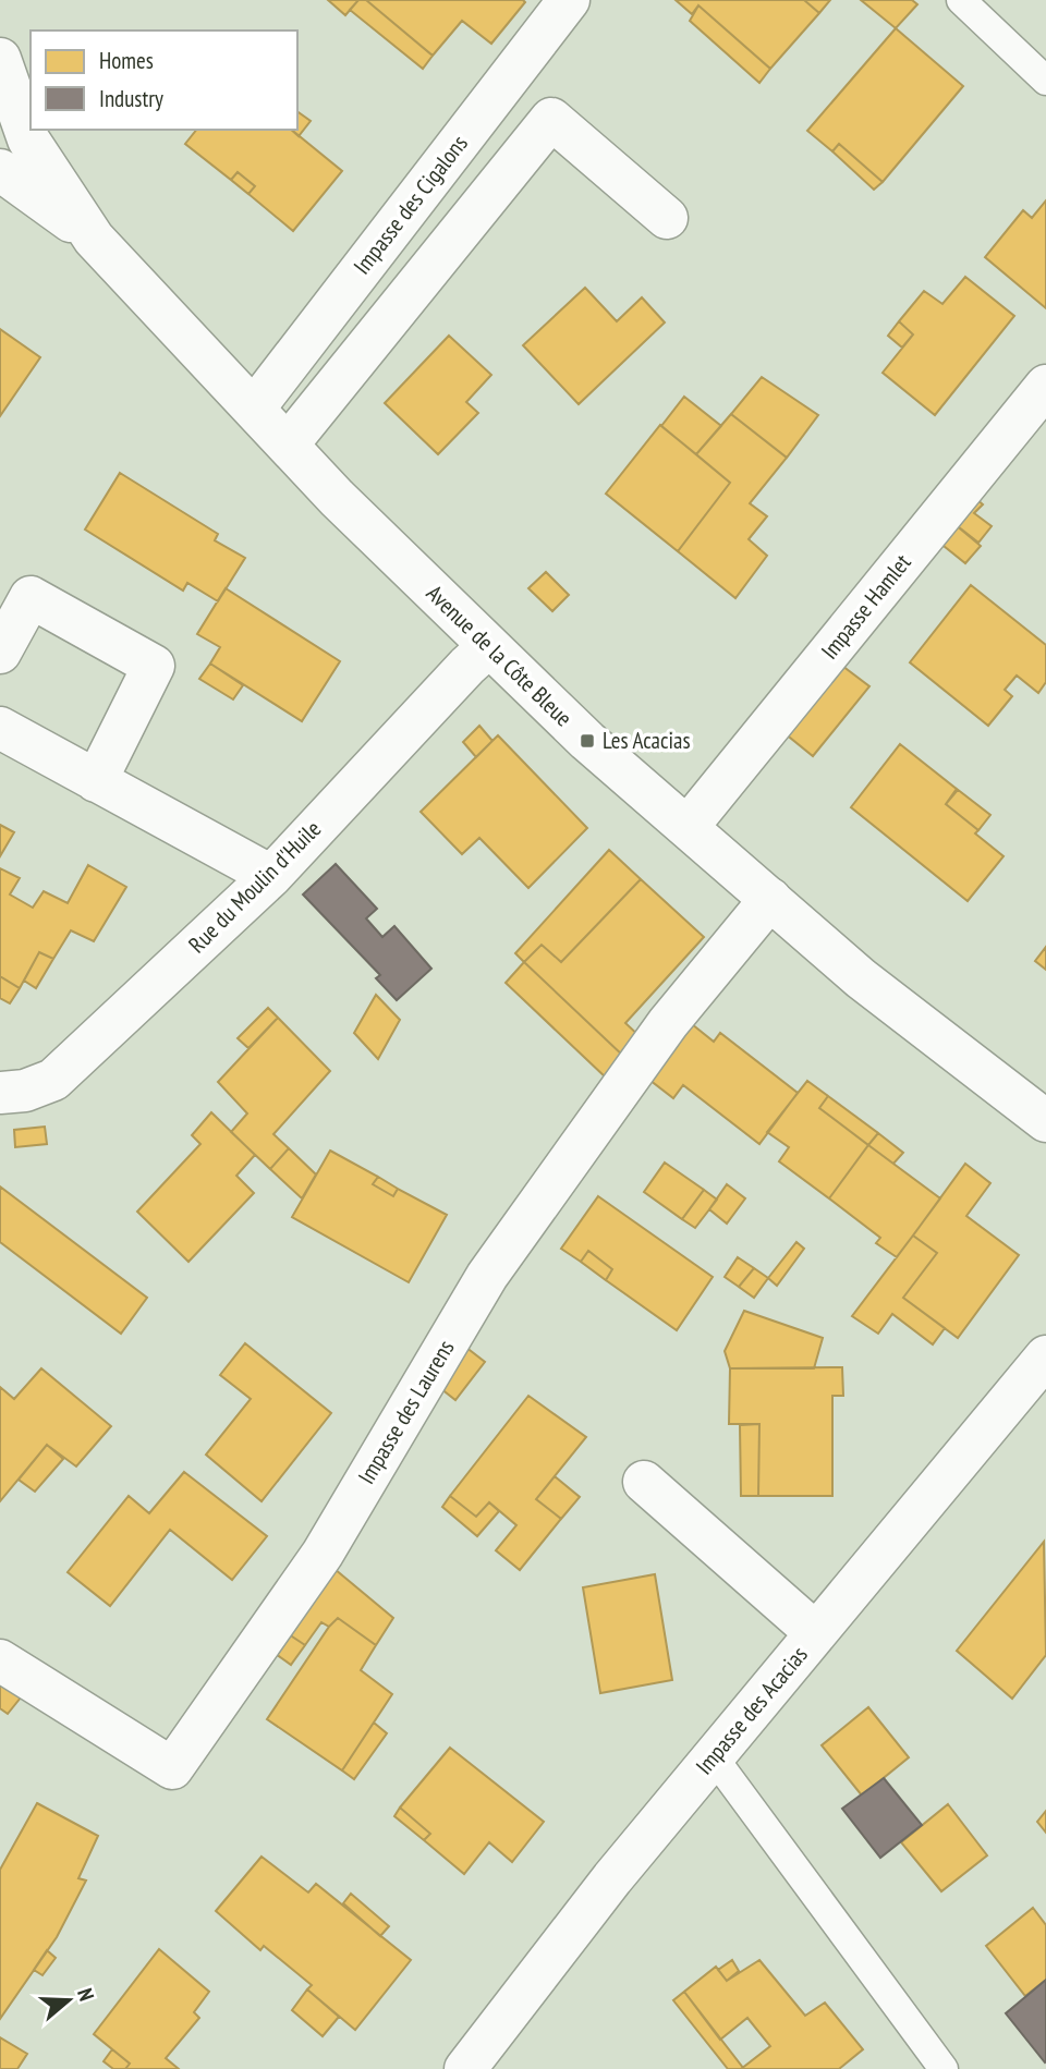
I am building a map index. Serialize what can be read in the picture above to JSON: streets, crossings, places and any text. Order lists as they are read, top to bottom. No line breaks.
{"streets":{"street":["Impasse des Cigalons","Impasse Hamlet","Avenue de la Côte Bleue","Rue du Moulin d'Huile","Impasse des Laurens","Impasse des Acacias"]},"crossings":[["Impasse des Cigalons","Avenue de la Côte Bleue"],["Impasse Hamlet","Avenue de la Côte Bleue"],["Avenue de la Côte Bleue","Rue du Moulin d'Huile"],["Avenue de la Côte Bleue","Impasse des Laurens"]],"places":{"transit":["Les Acacias"]},"legend":["Homes","Industry"],"north":"right"}
